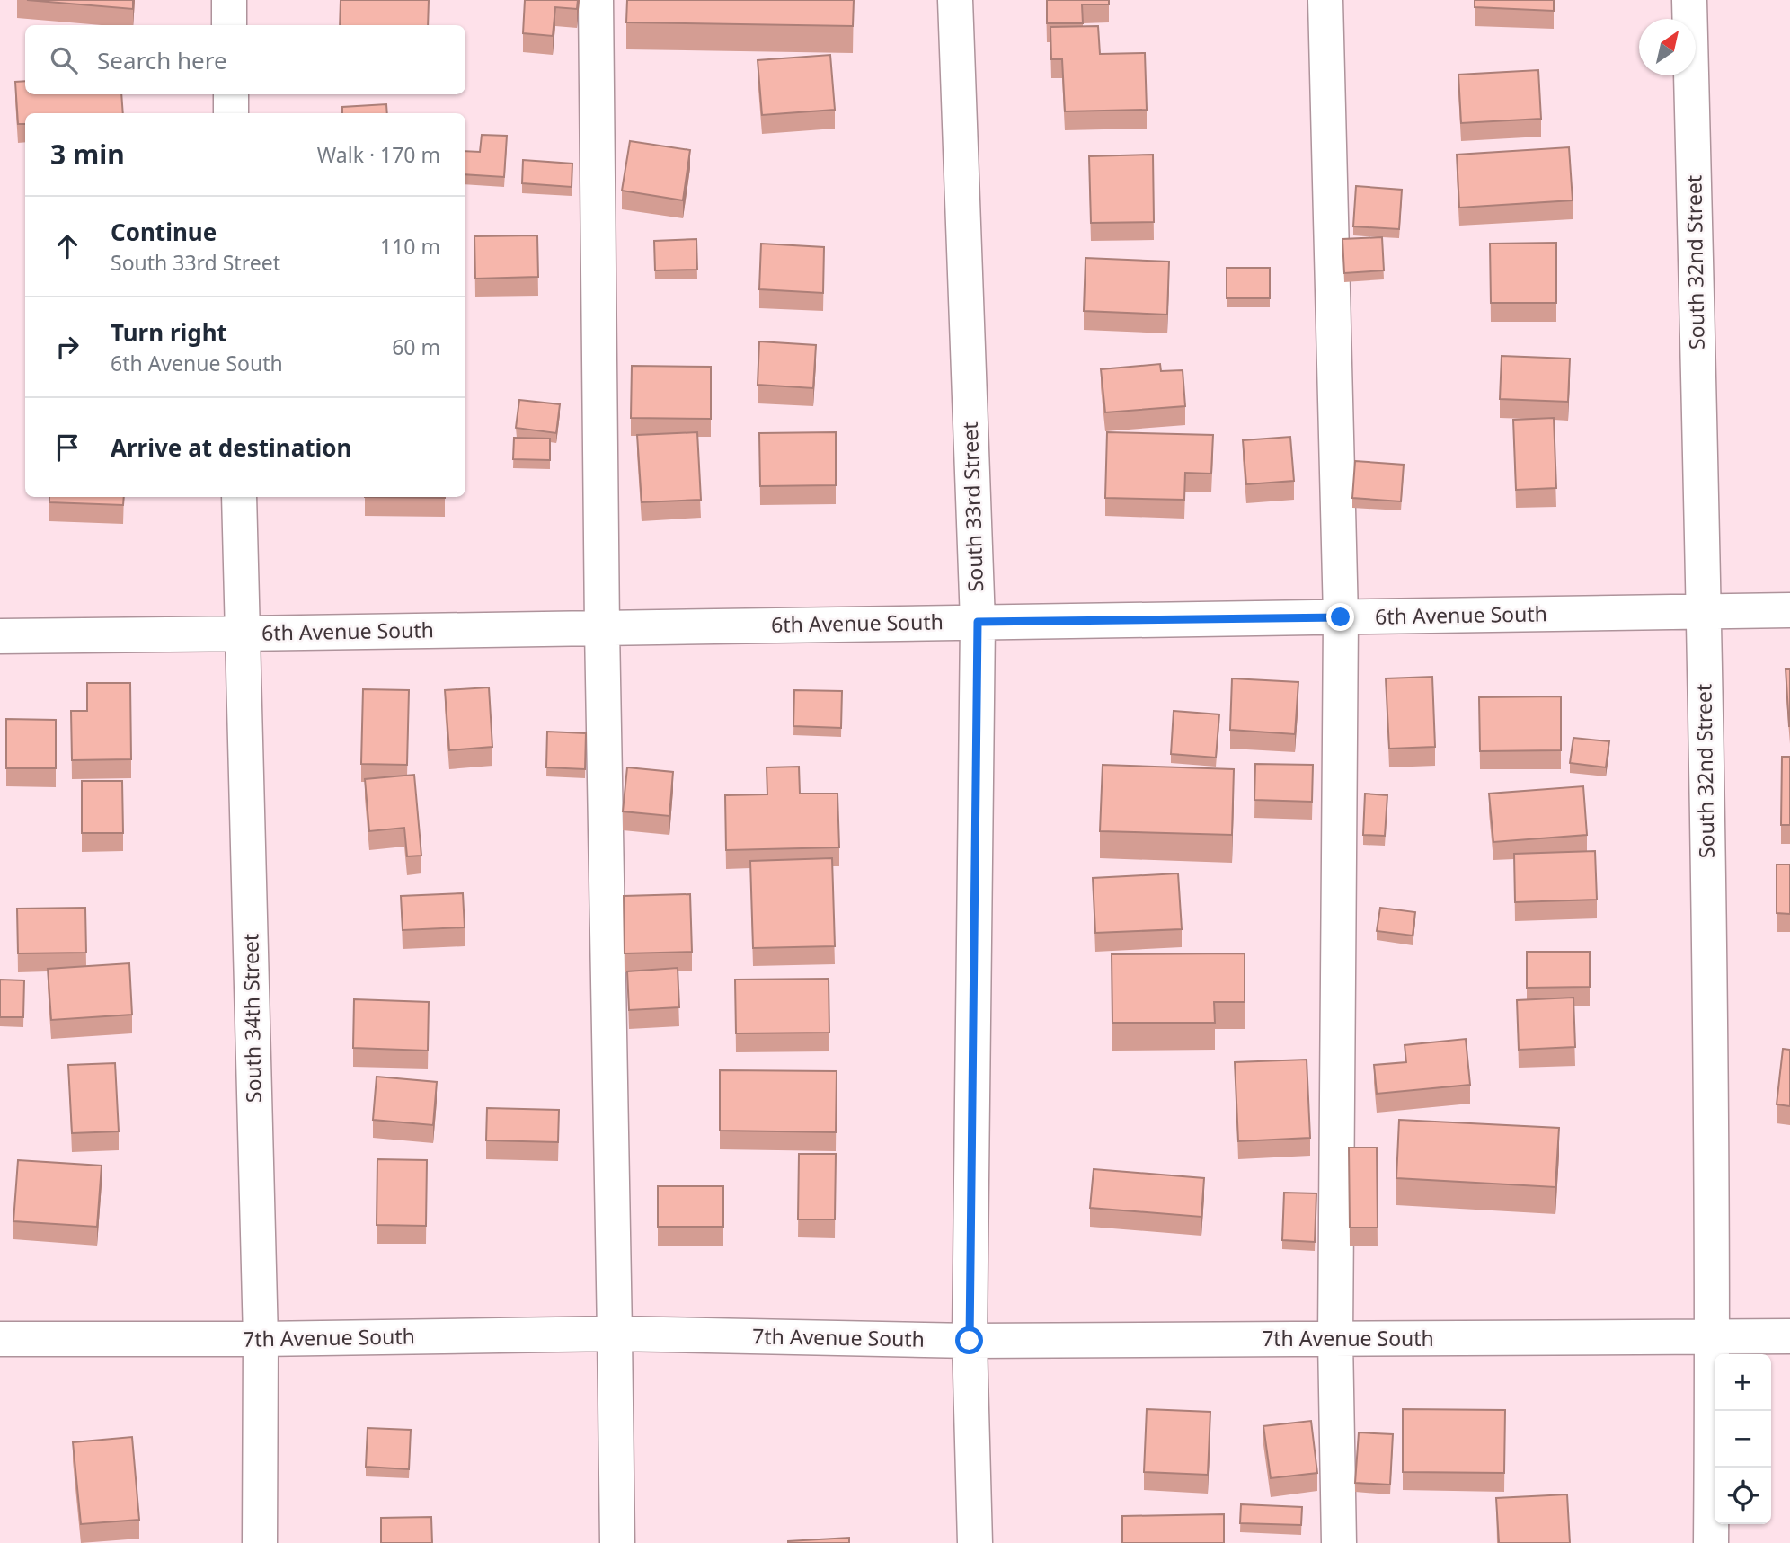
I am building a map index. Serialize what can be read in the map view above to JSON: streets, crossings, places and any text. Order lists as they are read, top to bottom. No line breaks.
{"streets":{"street":["South 32nd Street","South 33rd Street","6th Avenue South","South 34th Street","7th Avenue South"]},"crossings":[["South 32nd Street","6th Avenue South"],["South 32nd Street","7th Avenue South"],["South 33rd Street","6th Avenue South"],["South 33rd Street","7th Avenue South"],["6th Avenue South","South 34th Street"],["South 34th Street","7th Avenue South"]],"north":"top right","page":{"search":"Search here","heading":["3 min","Walk · 170 m"],"list":[["Continue","South 33rd Street","110 m"],["Turn right","6th Avenue South","60 m"],"Arrive at destination"],"map_buttons":["+","−"]}}
